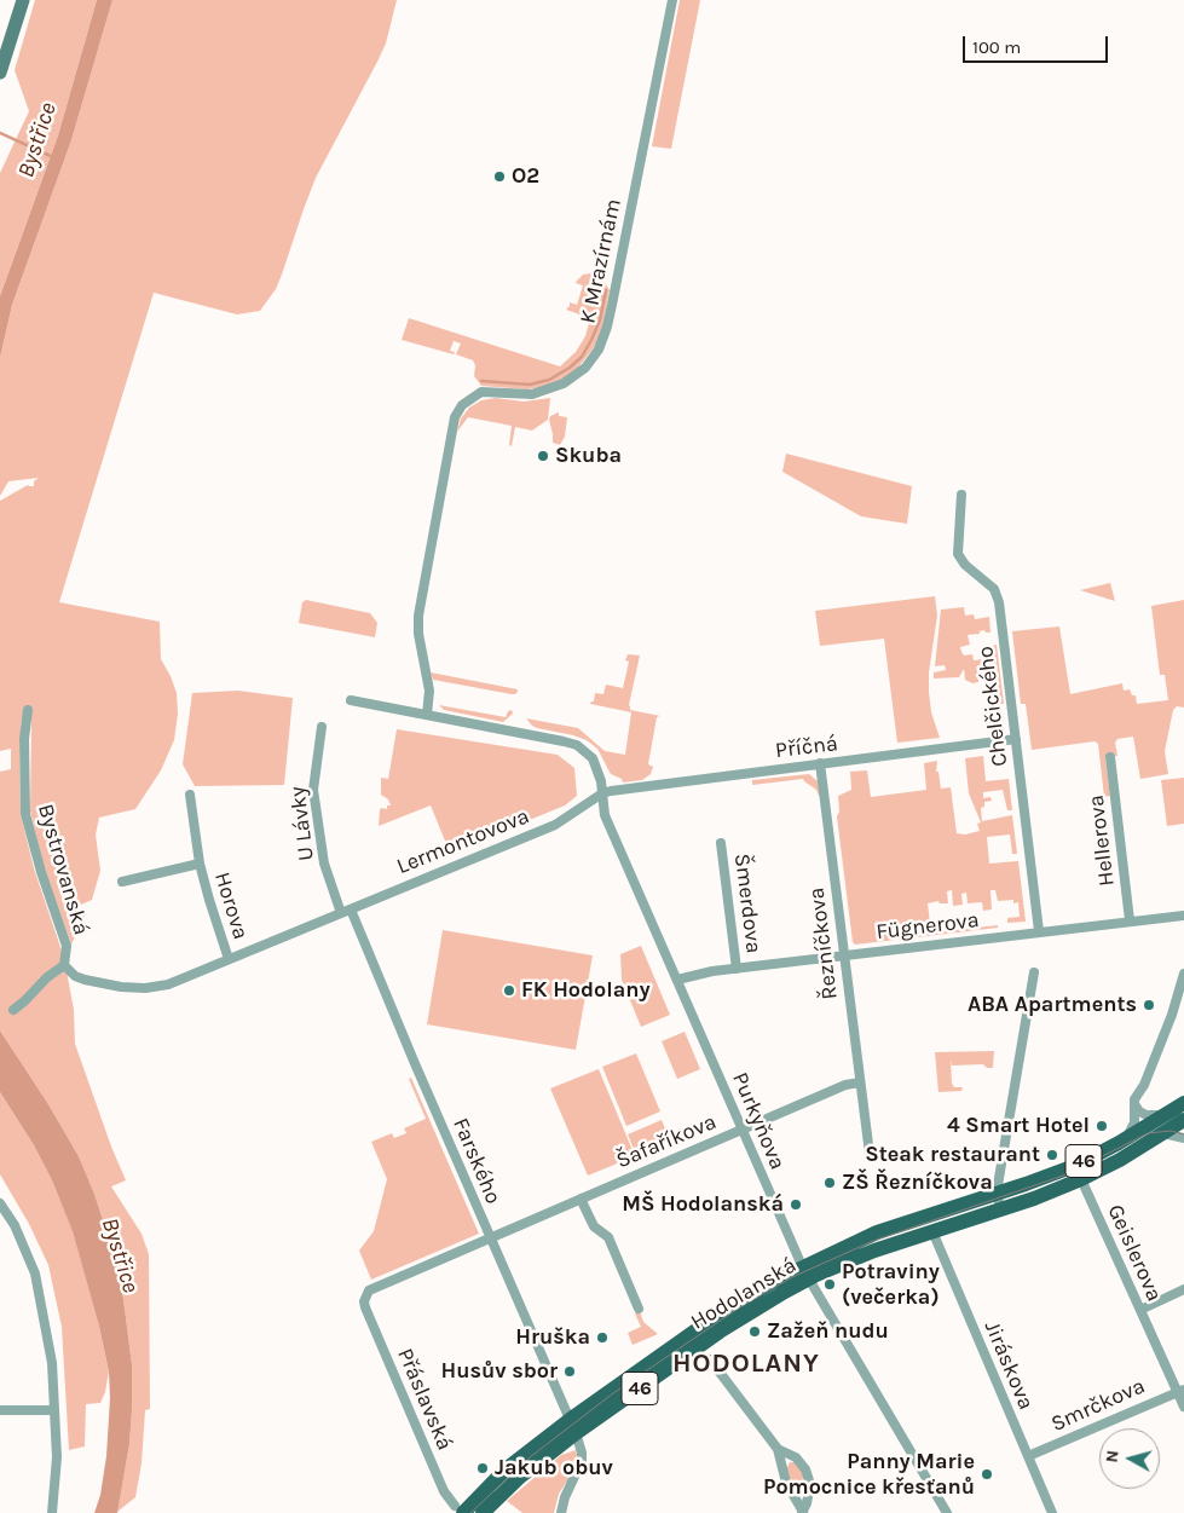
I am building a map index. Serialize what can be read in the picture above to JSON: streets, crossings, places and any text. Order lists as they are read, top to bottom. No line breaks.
{"streets":{"main road":["46","Hodolanská"],"street":["K Mrazírnám","Chelčického","Příčná","U Lávky","Hellerova","Lermontovova","Bystrovanská","Šmerdova","Horova","Fügnerova","Řezníčkova","Purkyňova","Šafaříkova","Farského","Geislerova","Jiráskova","Přáslavská","Smrčkova"]},"crossings":[["Chelčického","Příčná"],["Chelčického","Fügnerova"],["Příčná","Lermontovova"],["Příčná","Řezníčkova"],["Příčná","Purkyňova"],["U Lávky","Lermontovova"],["U Lávky","Farského"],["Hellerova","Fügnerova"],["Lermontovova","Bystrovanská"],["Lermontovova","Horova"],["Lermontovova","Purkyňova"],["Lermontovova","Farského"],["Šmerdova","Fügnerova"],["Fügnerova","Řezníčkova"],["Fügnerova","Purkyňova"],["Řezníčkova","Šafaříkova"],["Purkyňova","Šafaříkova"],["Purkyňova","Hodolanská"],["Šafaříkova","Farského"],["Šafaříkova","Přáslavská"],["46","Geislerova"],["46","Hodolanská"],["Geislerova","Smrčkova"],["Hodolanská","Jiráskova"],["Jiráskova","Smrčkova"]],"districts":["HODOLANY"],"water":["Bystřice"],"places":["O2","Skuba","FK Hodolany","ABA Apartments","4 Smart Hotel","Steak restaurant","ZŠ Řezníčkova","MŠ Hodolanská","Potraviny (večerka)","Zažeň nudu","Hruška","Husův sbor","Jakub obuv","Panny Marie Pomocnice křesťanů"],"scale_bar":"100 m","north":"left"}
